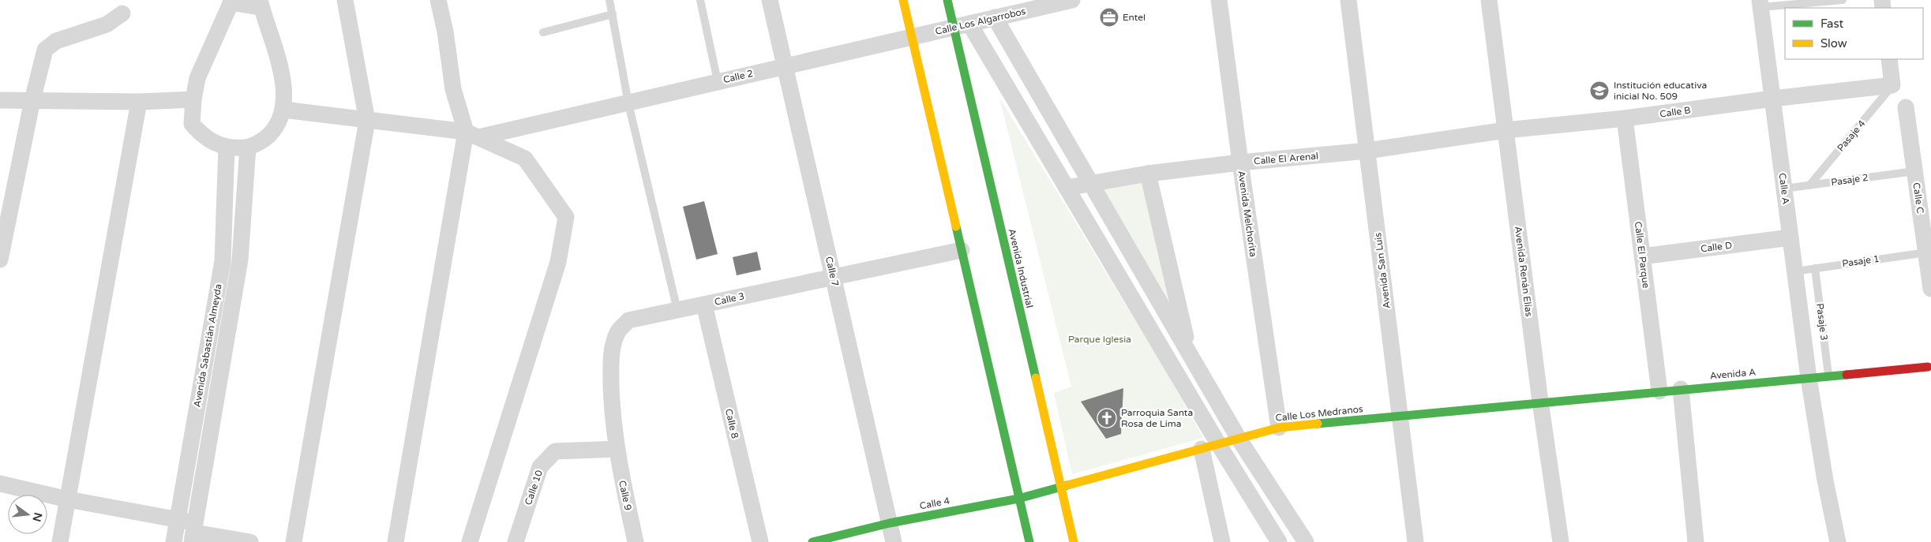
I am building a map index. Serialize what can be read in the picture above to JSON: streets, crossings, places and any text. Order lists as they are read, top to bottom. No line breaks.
{"streets":{"street":["Calle Los Algarrobos","Calle 2","Calle B","Calle El Arenal","Calle A","Calle C","Avenida Melchorita","Calle D","Calle El Parque","Avenida Industrial","Avenida San Luis","Calle 7","Avenida Renán Elías","Calle 3","Avenida Sabastián Almeyda","Avenida A","Calle Los Medranos","Calle 8","Calle 10","Calle 9","Calle 4"],"lane":["Pasaje 4","Pasaje 2","Pasaje 1","Pasaje 3"]},"crossings":[["Calle Los Algarrobos","Calle 2"],["Calle Los Algarrobos","Avenida Industrial"],["Calle 2","Calle 7"],["Calle B","Pasaje 4"],["Calle B","Calle El Arenal"],["Calle B","Calle A"],["Calle B","Calle El Parque"],["Calle B","Avenida Renán Elías"],["Pasaje 4","Pasaje 2"],["Calle El Arenal","Avenida Melchorita"],["Calle El Arenal","Avenida San Luis"],["Calle El Arenal","Avenida Renán Elías"],["Pasaje 2","Calle A"],["Pasaje 2","Calle C"],["Calle A","Calle D"],["Calle A","Pasaje 1"],["Calle A","Avenida A"],["Calle C","Pasaje 1"],["Avenida Melchorita","Calle Los Medranos"],["Calle D","Calle El Parque"],["Calle El Parque","Avenida A"],["Pasaje 1","Pasaje 3"],["Avenida Industrial","Calle Los Medranos"],["Avenida Industrial","Calle 4"],["Avenida San Luis","Calle Los Medranos"],["Calle 7","Calle 3"],["Calle 7","Calle 4"],["Avenida Renán Elías","Avenida A"],["Avenida Renán Elías","Calle Los Medranos"],["Calle 3","Calle 8"],["Calle 3","Calle 10"],["Calle 3","Calle 9"],["Pasaje 3","Avenida A"],["Avenida A","Calle Los Medranos"],["Calle Los Medranos","Calle 4"],["Calle 10","Calle 9"]],"parks":["Parque Iglesia"],"places":{"office":["Entel"],"school or university":["Institución educativa inicial No. 509"],"church":["Parroquia Santa Rosa de Lima"]},"legend":["Fast","Slow"],"north":"right"}
